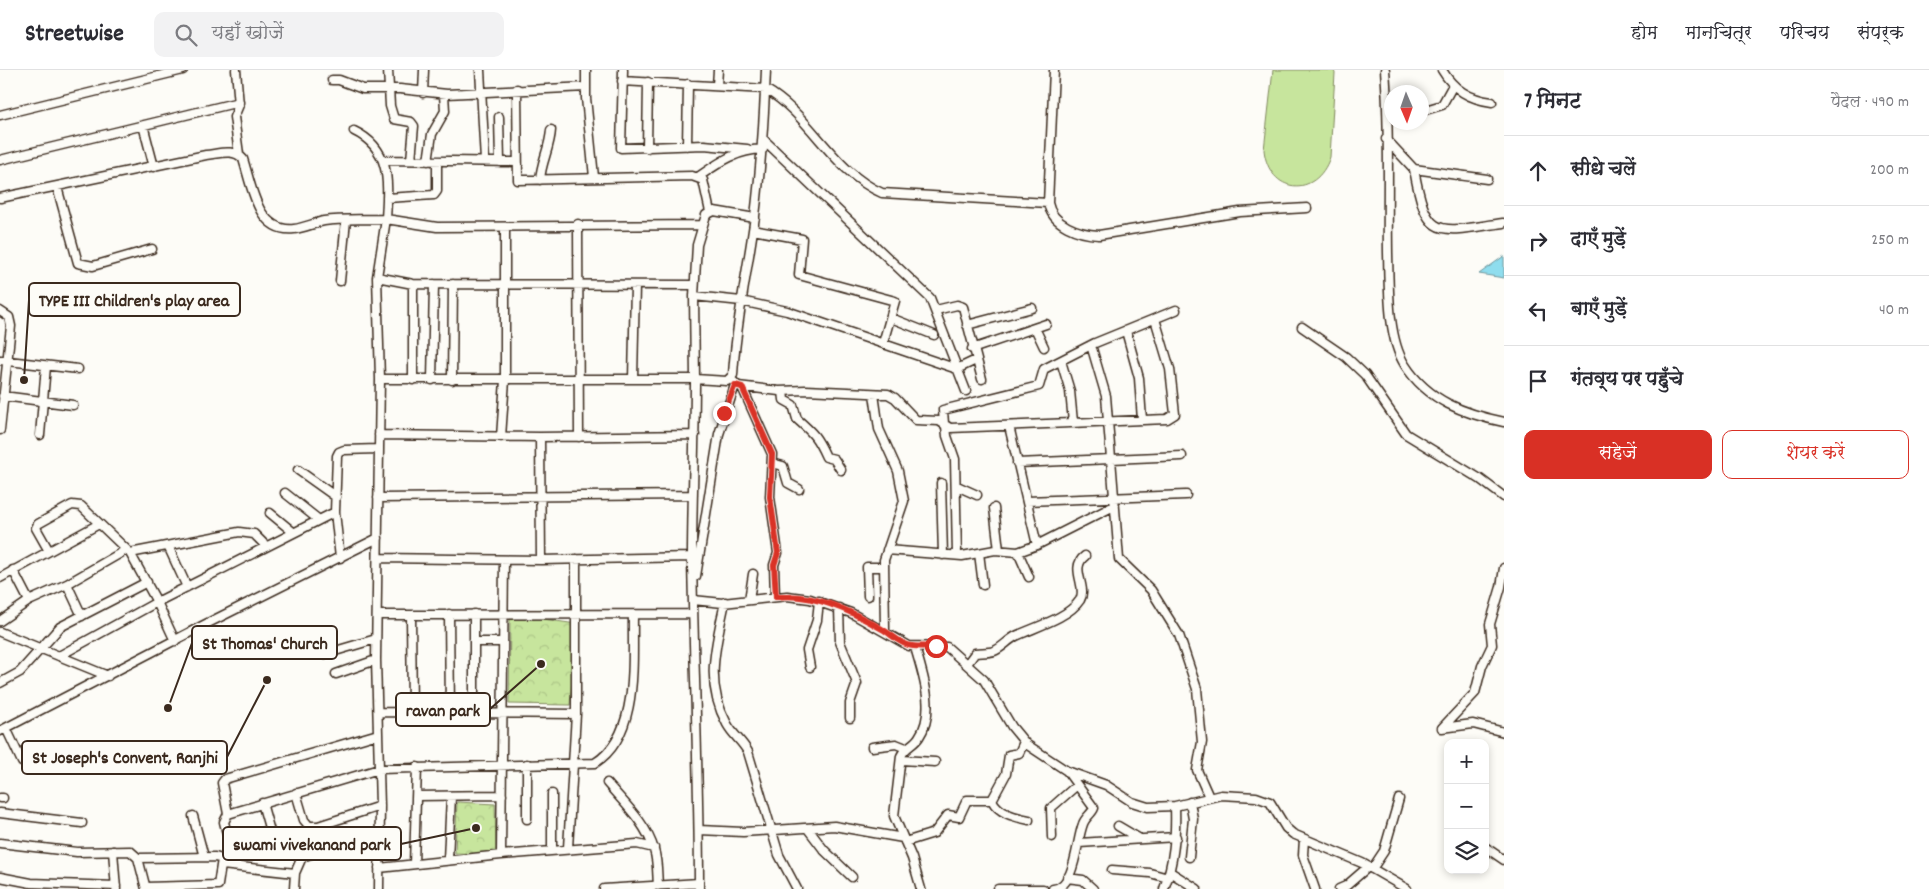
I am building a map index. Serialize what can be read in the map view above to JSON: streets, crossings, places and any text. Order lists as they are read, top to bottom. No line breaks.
{"places":["TYPE III Children's play area","ravan park","St Joseph's Convent, Ranjhi","St Thomas' Church","swami vivekanand park"],"north":"bottom","page":{"header":"Streetwise","search":"यहाँ खोजें","nav":["होम","मानचित्र","परिचय","संपर्क"],"heading":["7 मिनट","पैदल · 490 m"],"list":[["सीधे चलें","200 m"],["दाएँ मुड़ें","250 m"],["बाएँ मुड़ें","40 m"],"गंतव्य पर पहुँचे"],"buttons":["सहेजें","शेयर करें"],"map_buttons":["+","−"]}}
